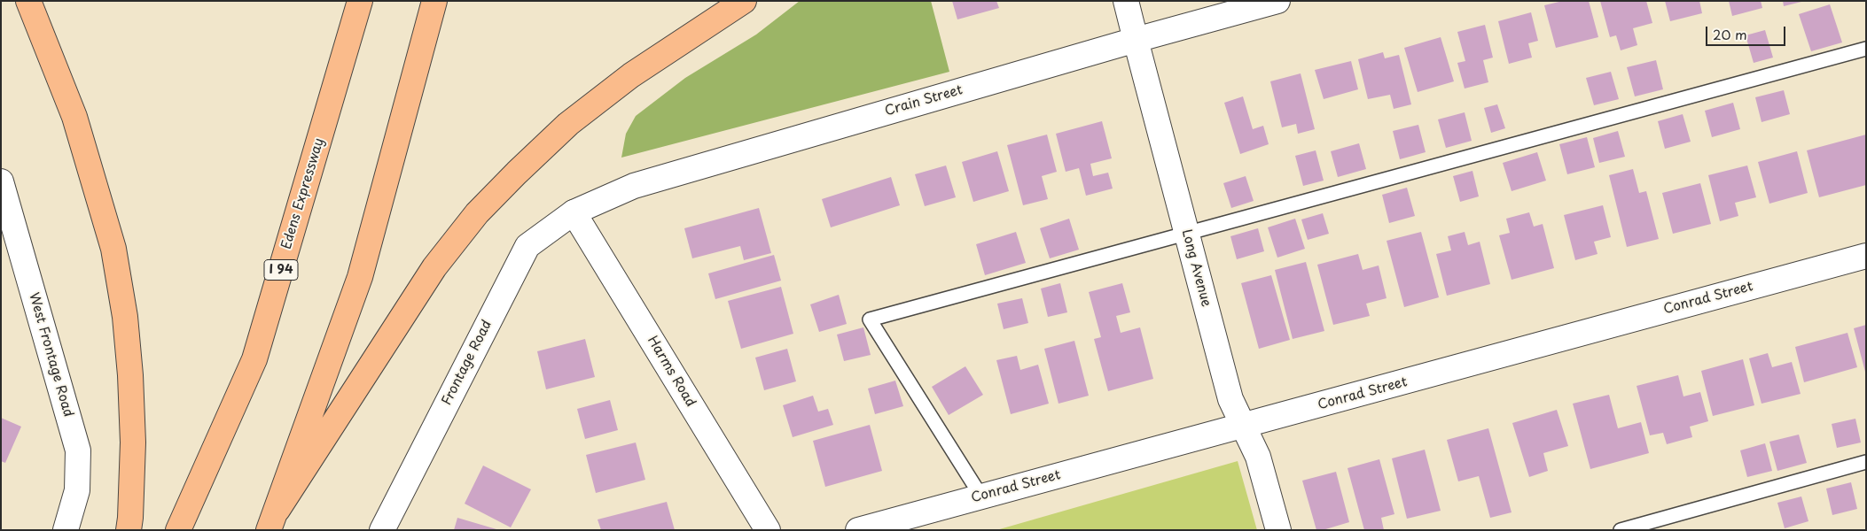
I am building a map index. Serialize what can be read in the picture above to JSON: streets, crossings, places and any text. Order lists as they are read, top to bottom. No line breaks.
{"streets":{"highway":["Edens Expressway","I 94"],"street":["Crain Street","Long Avenue","Conrad Street","West Frontage Road","Frontage Road","Harms Road"]},"crossings":[["Crain Street","Long Avenue"],["Crain Street","Frontage Road"],["Crain Street","Harms Road"],["Long Avenue","Conrad Street"],["Frontage Road","Harms Road"]],"scale_bar":"20 m"}
